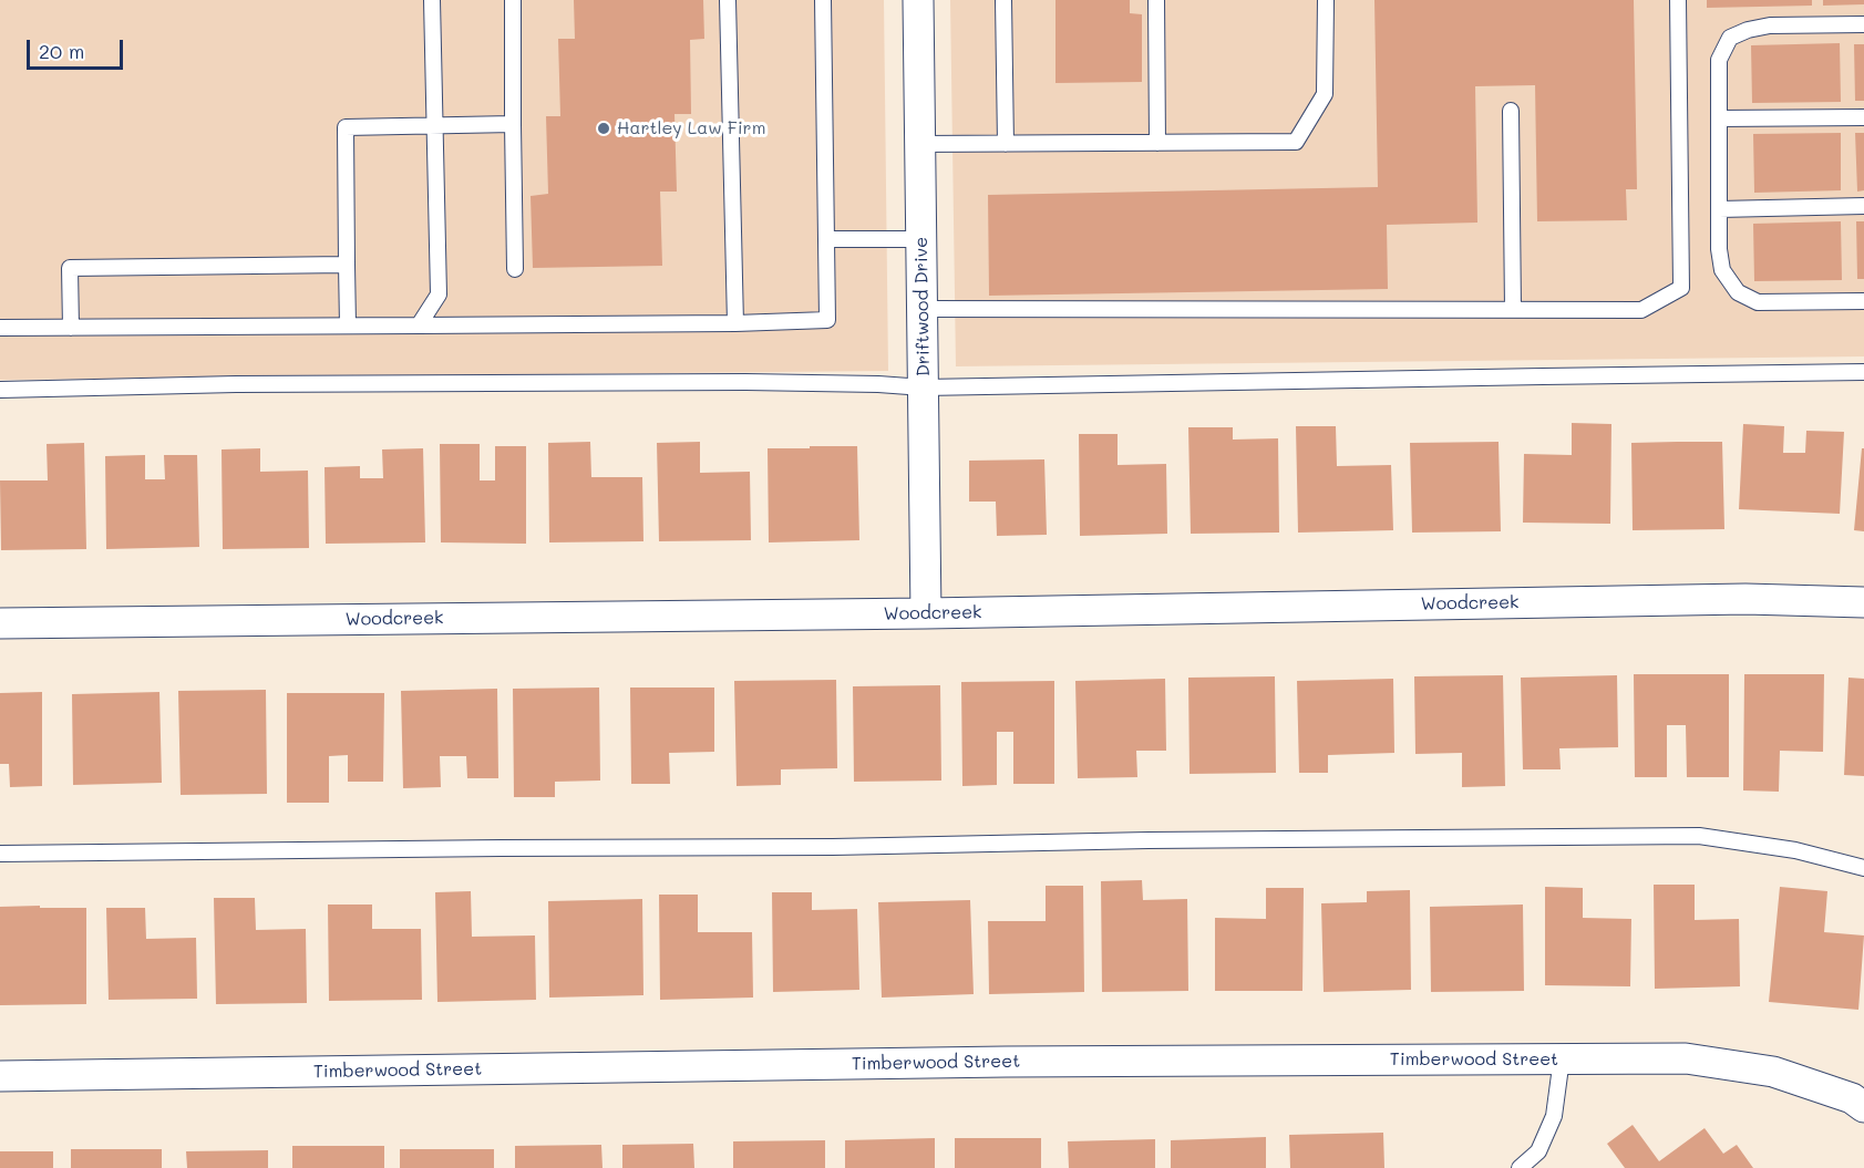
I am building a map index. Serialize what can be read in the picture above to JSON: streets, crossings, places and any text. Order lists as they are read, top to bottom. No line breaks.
{"streets":{"street":["Driftwood Drive","Woodcreek","Timberwood Street"]},"crossings":[["Driftwood Drive","Woodcreek"]],"places":["Hartley Law Firm"],"scale_bar":"20 m"}
